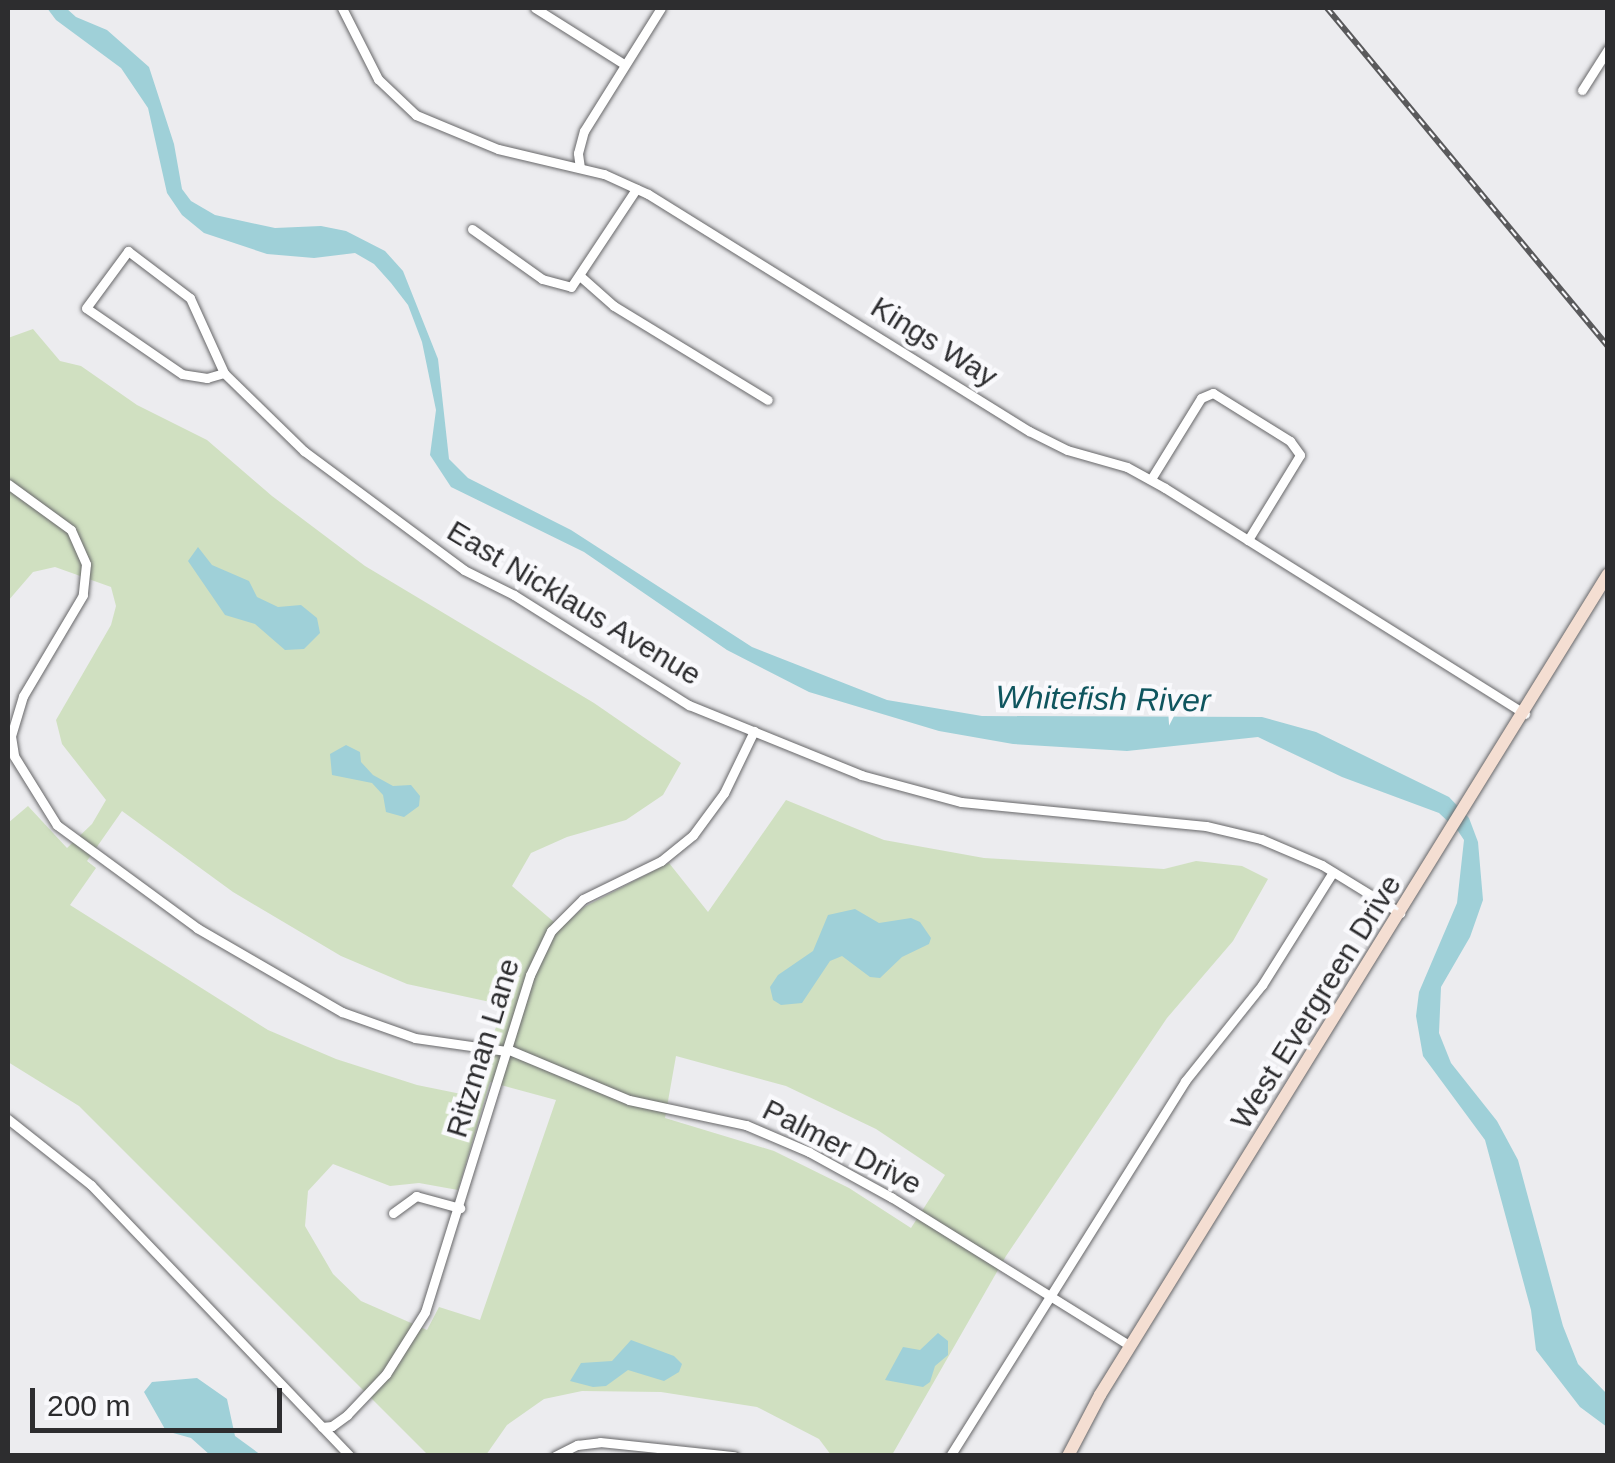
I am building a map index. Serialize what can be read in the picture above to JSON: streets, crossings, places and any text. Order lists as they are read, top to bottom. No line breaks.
{"streets":{"street":["Kings Way","East Nicklaus Avenue","West Evergreen Drive","Ritzman Lane","Palmer Drive"]},"crossings":[["Kings Way","West Evergreen Drive"],["East Nicklaus Avenue","West Evergreen Drive"],["East Nicklaus Avenue","Ritzman Lane"],["West Evergreen Drive","Palmer Drive"],["Ritzman Lane","Palmer Drive"]],"water":["Whitefish River"],"scale_bar":"200 m"}
